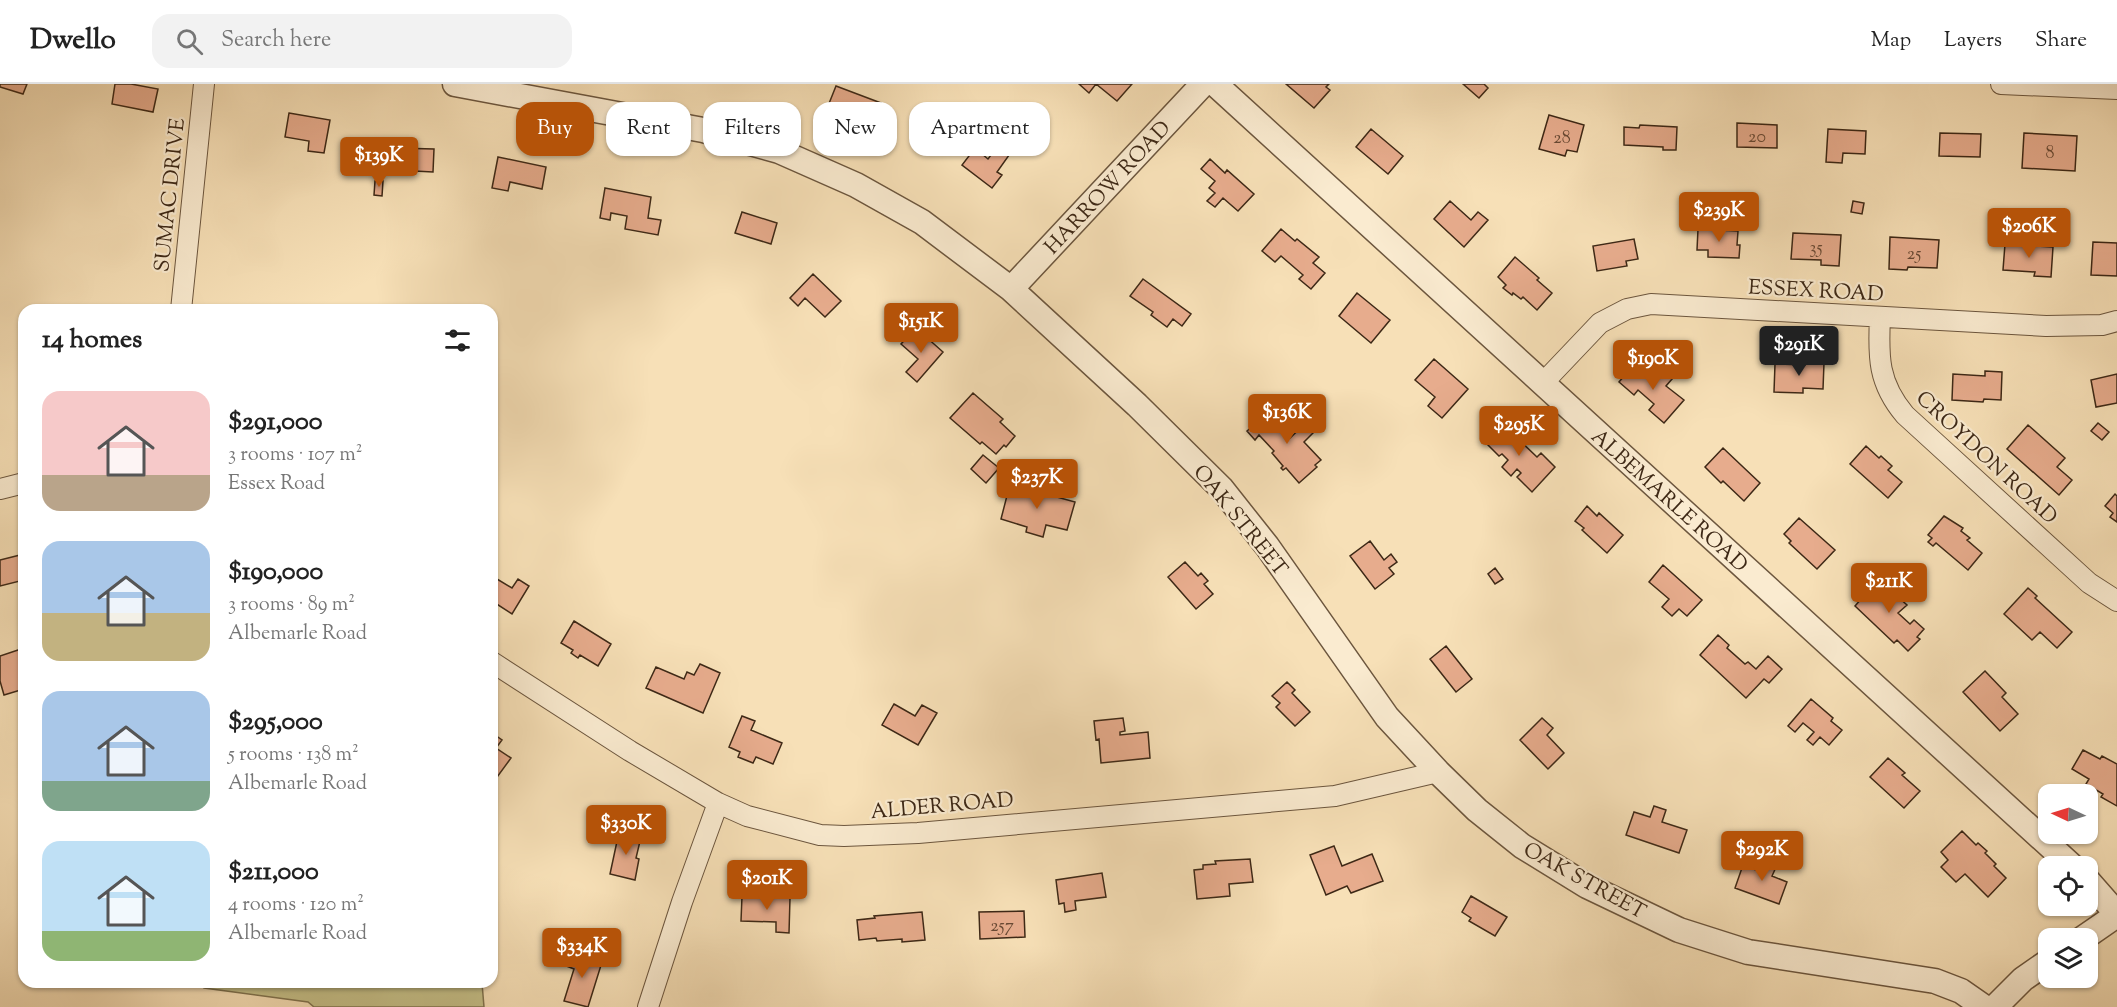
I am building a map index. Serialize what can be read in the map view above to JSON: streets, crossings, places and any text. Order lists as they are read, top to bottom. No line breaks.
{"streets":{"street":["HARROW ROAD","SUMAC DRIVE","ESSEX ROAD","CROYDON ROAD","ALBEMARLE ROAD","OAK STREET","ALDER ROAD"]},"crossings":[["HARROW ROAD","OAK STREET"],["ESSEX ROAD","CROYDON ROAD"],["ESSEX ROAD","ALBEMARLE ROAD"],["OAK STREET","ALDER ROAD"]],"house_numbers":["20","28","8","35","25","257"],"north":"left","page":{"header":"Dwello","search":"Search here","nav":["Map","Layers","Share"],"chip":["Buy","Rent","Filters","New","Apartment"],"price":["$139K","$239K","$206K","$151K","$291K","$190K","$136K","$295K","$237K","$211K","$330K","$292K","$201K","$334K"],"heading":"14 homes","list":[{"name":"$291,000","note":"3 rooms · 107 m² · Essex Road"},{"name":"$190,000","note":"3 rooms · 89 m² · Albemarle Road"},{"name":"$295,000","note":"5 rooms · 138 m² · Albemarle Road"},{"name":"$211,000","note":"4 rooms · 120 m² · Albemarle Road"}]}}
